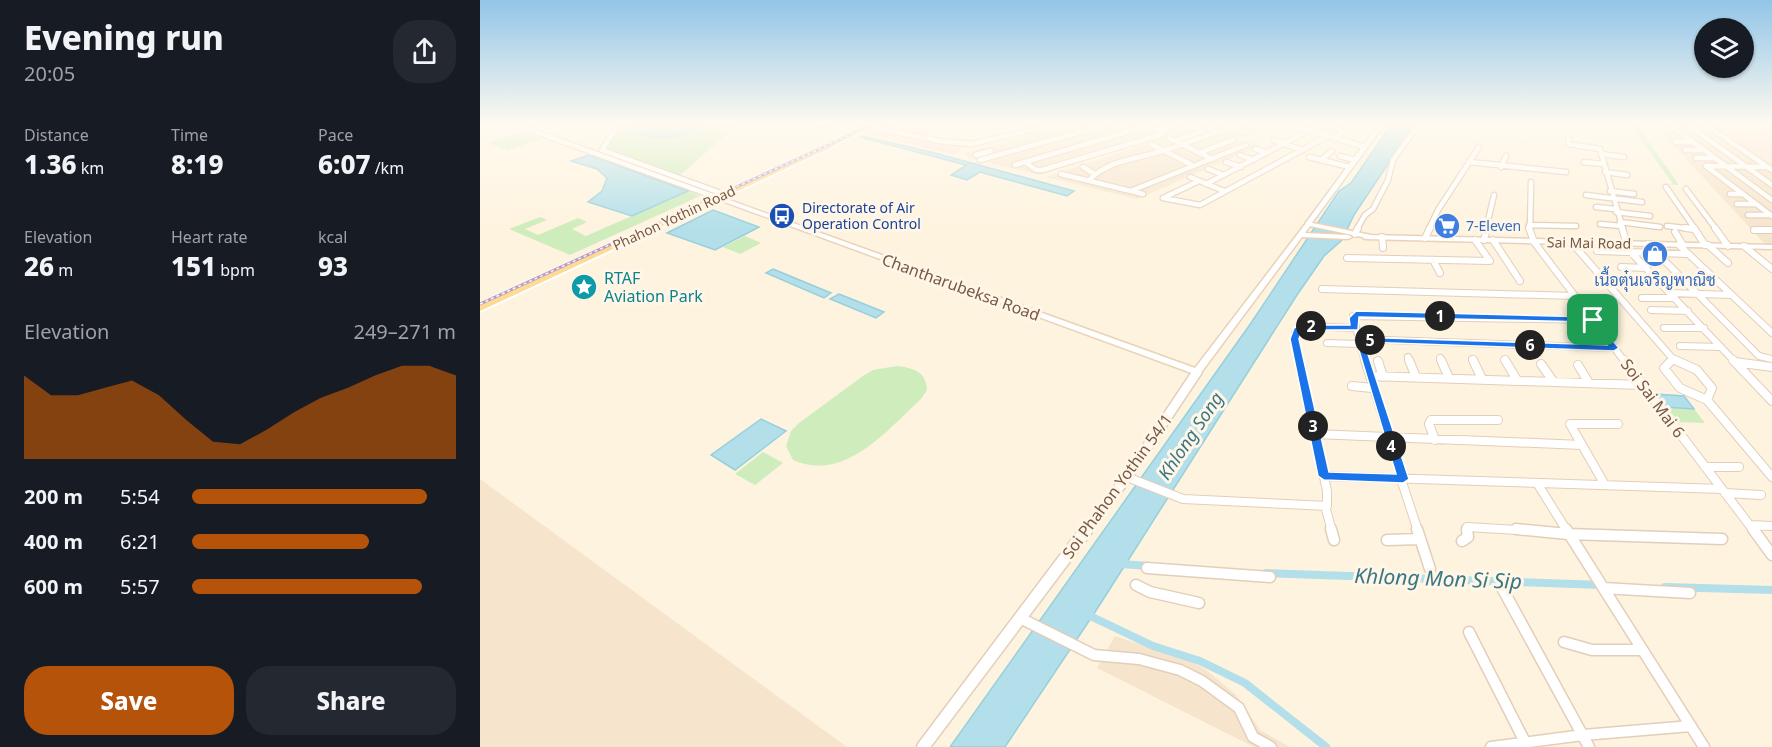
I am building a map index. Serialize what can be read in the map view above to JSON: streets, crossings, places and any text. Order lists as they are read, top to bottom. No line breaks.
{"streets":{"main road":["Phahon Yothin Road","Sai Mai Road","Chantharubeksa Road","Soi Phahon Yothin 54/1"],"street":["Soi Sai Mai 6"]},"crossings":[["Phahon Yothin Road","Chantharubeksa Road"],["Sai Mai Road","Soi Sai Mai 6"],["Sai Mai Road","Soi Phahon Yothin 54/1"],["Chantharubeksa Road","Soi Phahon Yothin 54/1"]],"water":["Khlong Song","Khlong Mon Si Sip"],"places":{"bus stop":["Directorate of Air Operation Control"],"supermarket":["7-Eleven"],"shop":["เนื้อตุ๋นเจริญพาณิช"],"place":["RTAF Aviation Park"]},"page":{"heading":["Evening run","20:05"],"stats":[["Distance","1.36 km"],["Time","8:19"],["Pace","6:07 /km"],["Elevation","26 m"],["Heart rate","151 bpm"],["kcal","93"]],"pins":["1","2","5","6","3","4"],"chart":["Elevation","249–271 m"],"list":[{"name":"200 m","note":"5:54"},{"name":"400 m","note":"6:21"},{"name":"600 m","note":"5:57"}],"buttons":["Save","Share"]}}
